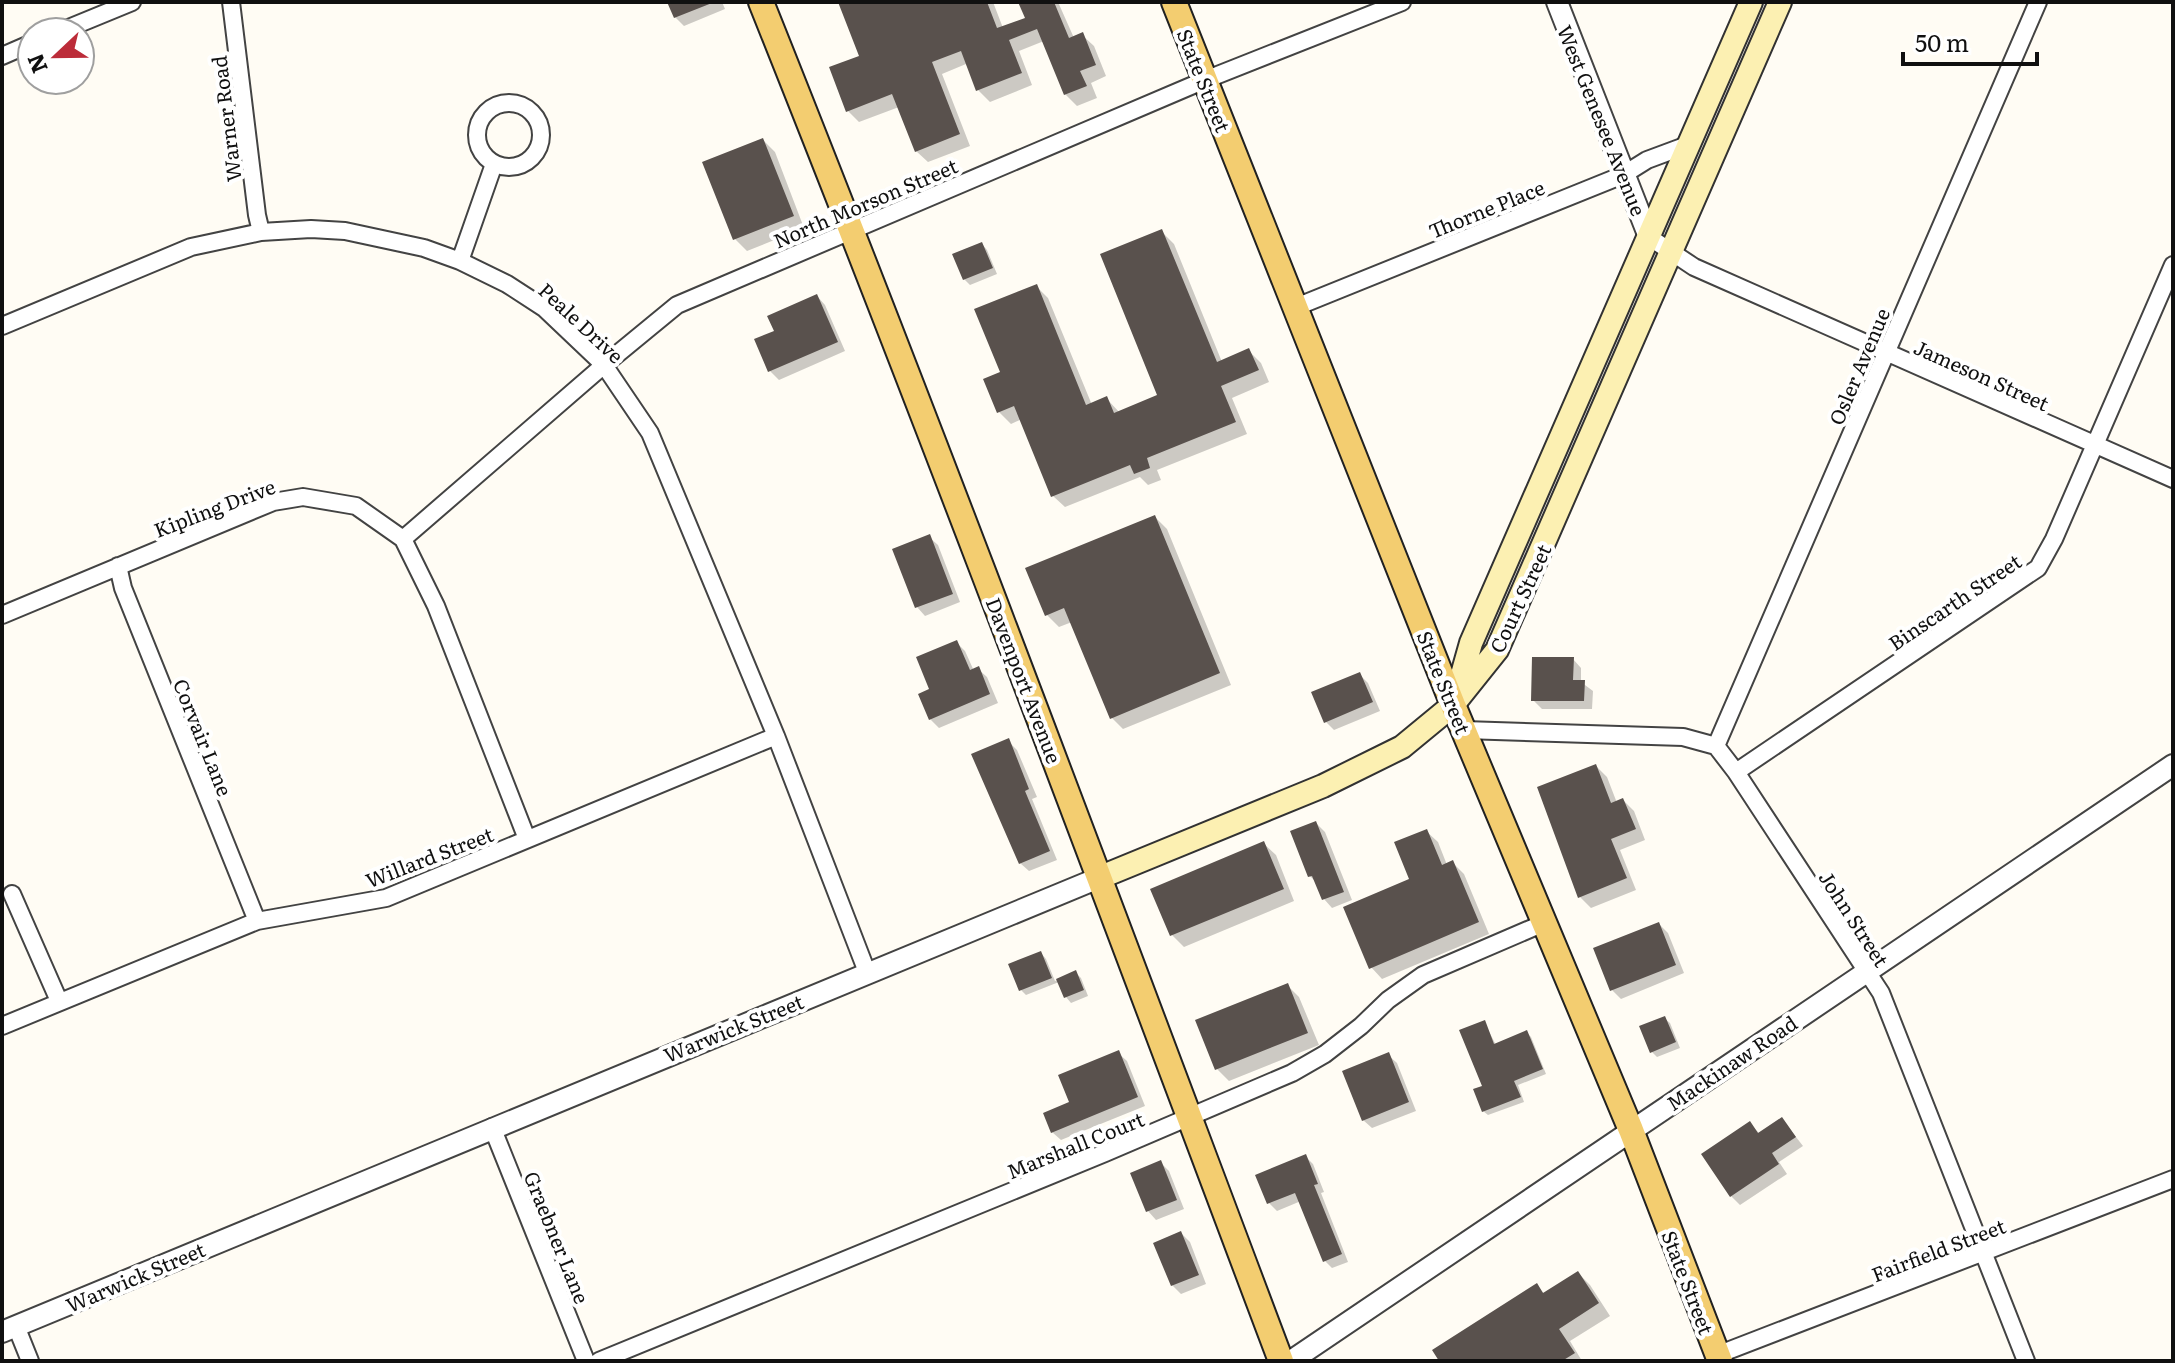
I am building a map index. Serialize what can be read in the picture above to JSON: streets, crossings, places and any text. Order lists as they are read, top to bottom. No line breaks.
{"streets":{"main road":["State Street","Court Street","Davenport Avenue","Warwick Street"],"street":["Warner Road","West Genesee Avenue","North Morson Street","Thorne Place","Peale Drive","Osler Avenue","Jameson Street","Kipling Drive","Binscarth Street","Corvair Lane","Willard Street","John Street","Mackinaw Road","Marshall Court","Graebner Lane","Fairfield Street"]},"crossings":[["State Street","North Morson Street"],["State Street","Thorne Place"],["State Street","Court Street"],["State Street","Warwick Street"],["State Street","Mackinaw Road"],["State Street","Marshall Court"],["State Street","Fairfield Street"],["Warner Road","Peale Drive"],["West Genesee Avenue","Thorne Place"],["West Genesee Avenue","Jameson Street"],["West Genesee Avenue","Court Street"],["North Morson Street","Peale Drive"],["North Morson Street","Kipling Drive"],["North Morson Street","Davenport Avenue"],["Thorne Place","Court Street"],["Peale Drive","Willard Street"],["Peale Drive","Warwick Street"],["Osler Avenue","Jameson Street"],["Osler Avenue","John Street"],["Jameson Street","Court Street"],["Jameson Street","Binscarth Street"],["Kipling Drive","Corvair Lane"],["Kipling Drive","Willard Street"],["Court Street","Warwick Street"],["Binscarth Street","John Street"],["Davenport Avenue","Warwick Street"],["Davenport Avenue","Marshall Court"],["Corvair Lane","Willard Street"],["John Street","Mackinaw Road"],["John Street","Fairfield Street"],["Warwick Street","Graebner Lane"]],"scale_bar":"50 m","north":"left"}
